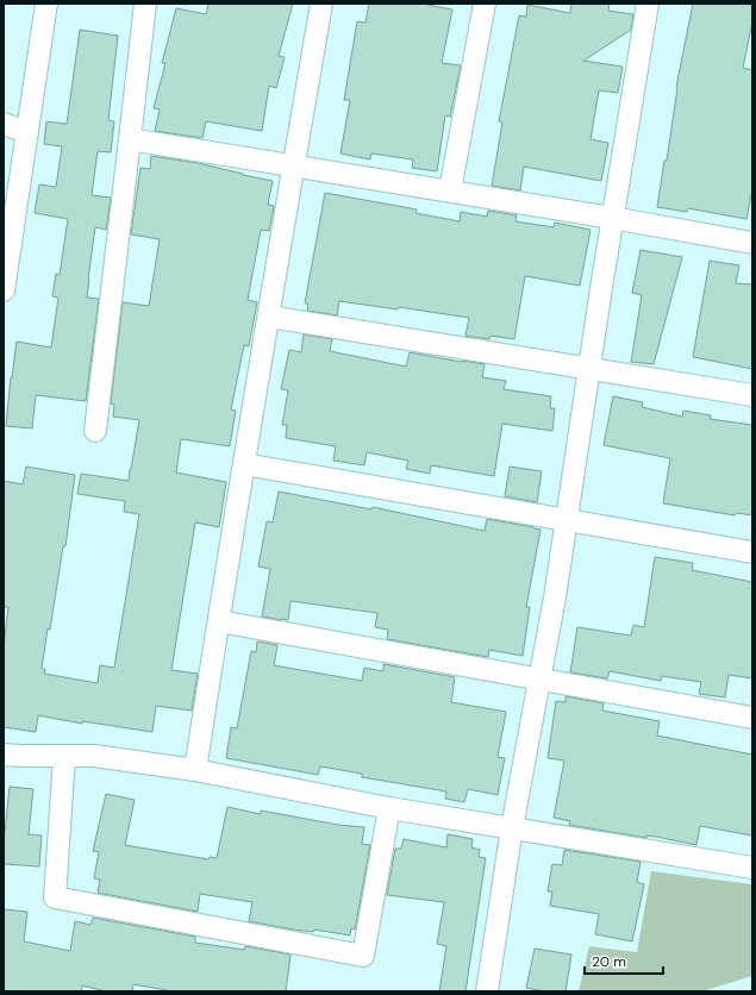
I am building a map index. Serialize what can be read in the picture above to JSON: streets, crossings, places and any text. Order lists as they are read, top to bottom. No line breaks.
{"scale_bar":"20 m"}
